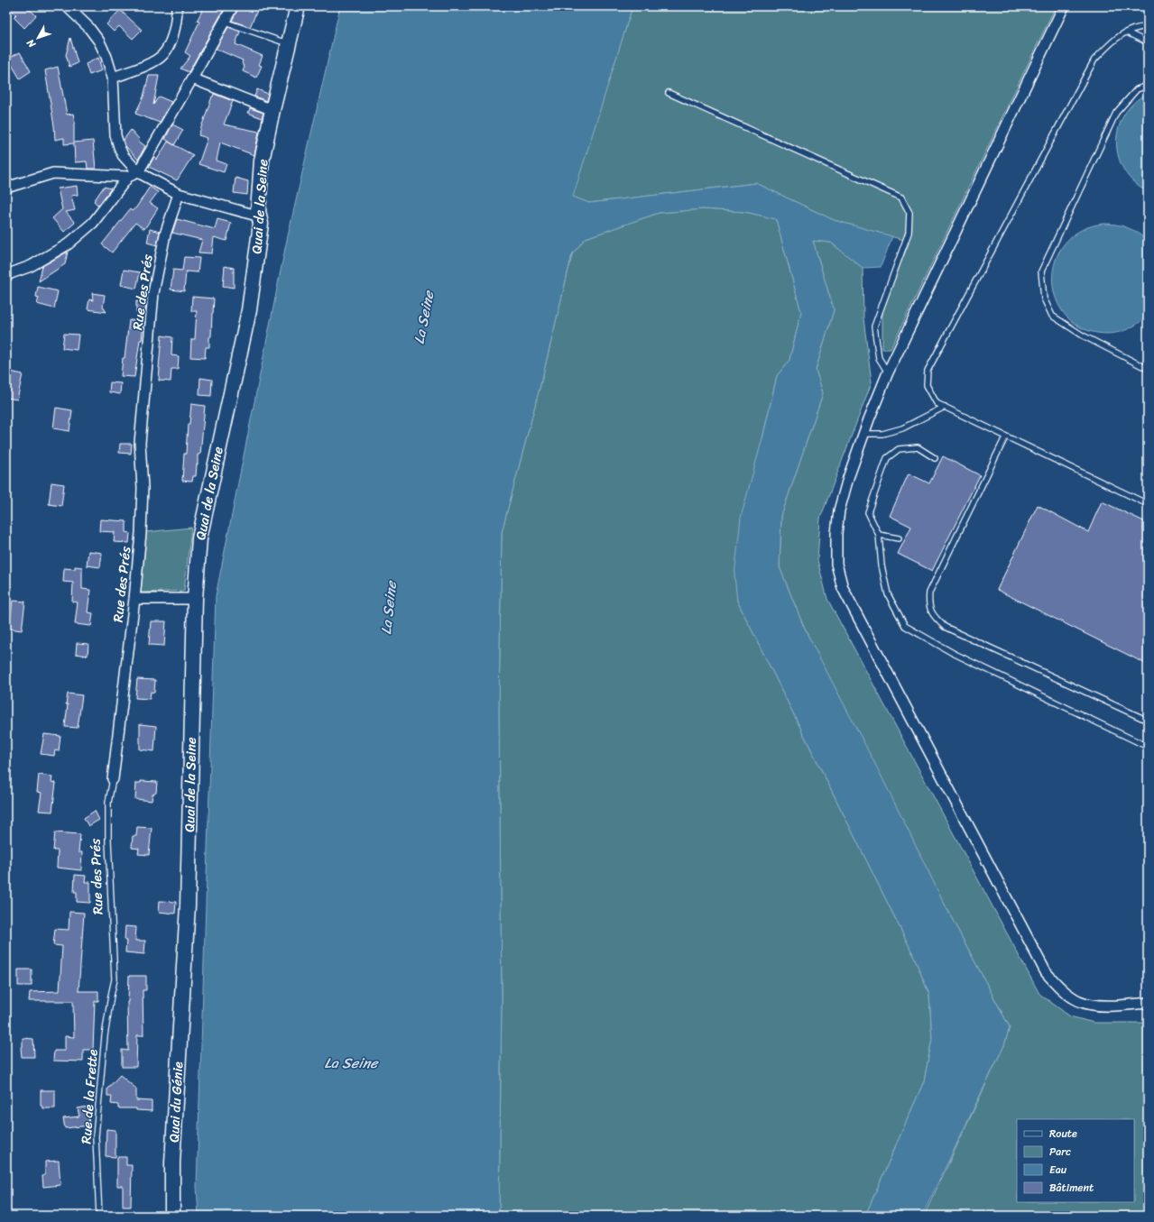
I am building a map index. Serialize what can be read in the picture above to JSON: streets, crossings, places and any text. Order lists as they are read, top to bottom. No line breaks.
{"streets":{"street":["Quai de la Seine","Rue des Prés","Quai du Génie"],"lane":["Rue de la Frette"]},"crossings":[["Quai de la Seine","Quai du Génie"],["Rue des Prés","Rue de la Frette"]],"water":["La Seine"],"legend":["Route","Parc","Eau","Bâtiment"],"north":"bottom left"}
